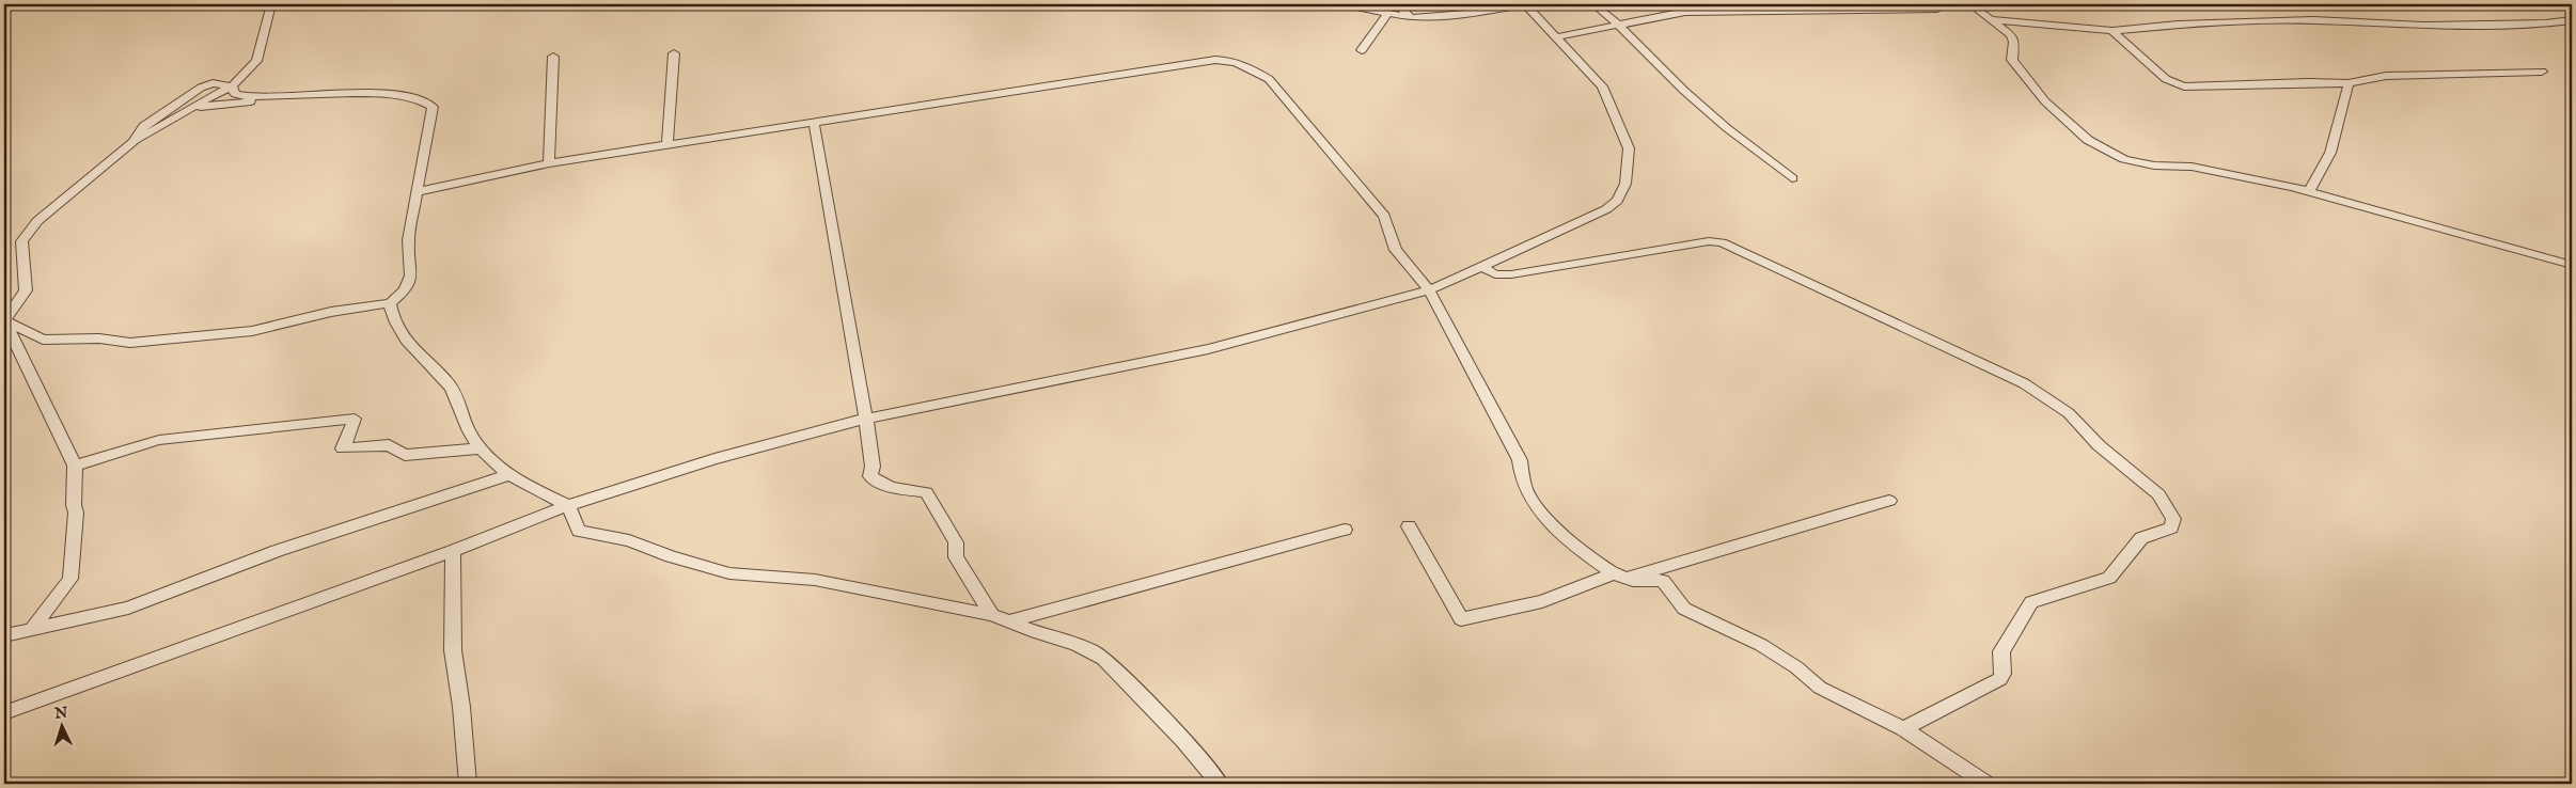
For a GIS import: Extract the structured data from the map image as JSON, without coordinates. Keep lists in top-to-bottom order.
{
  "north": "top"
}
